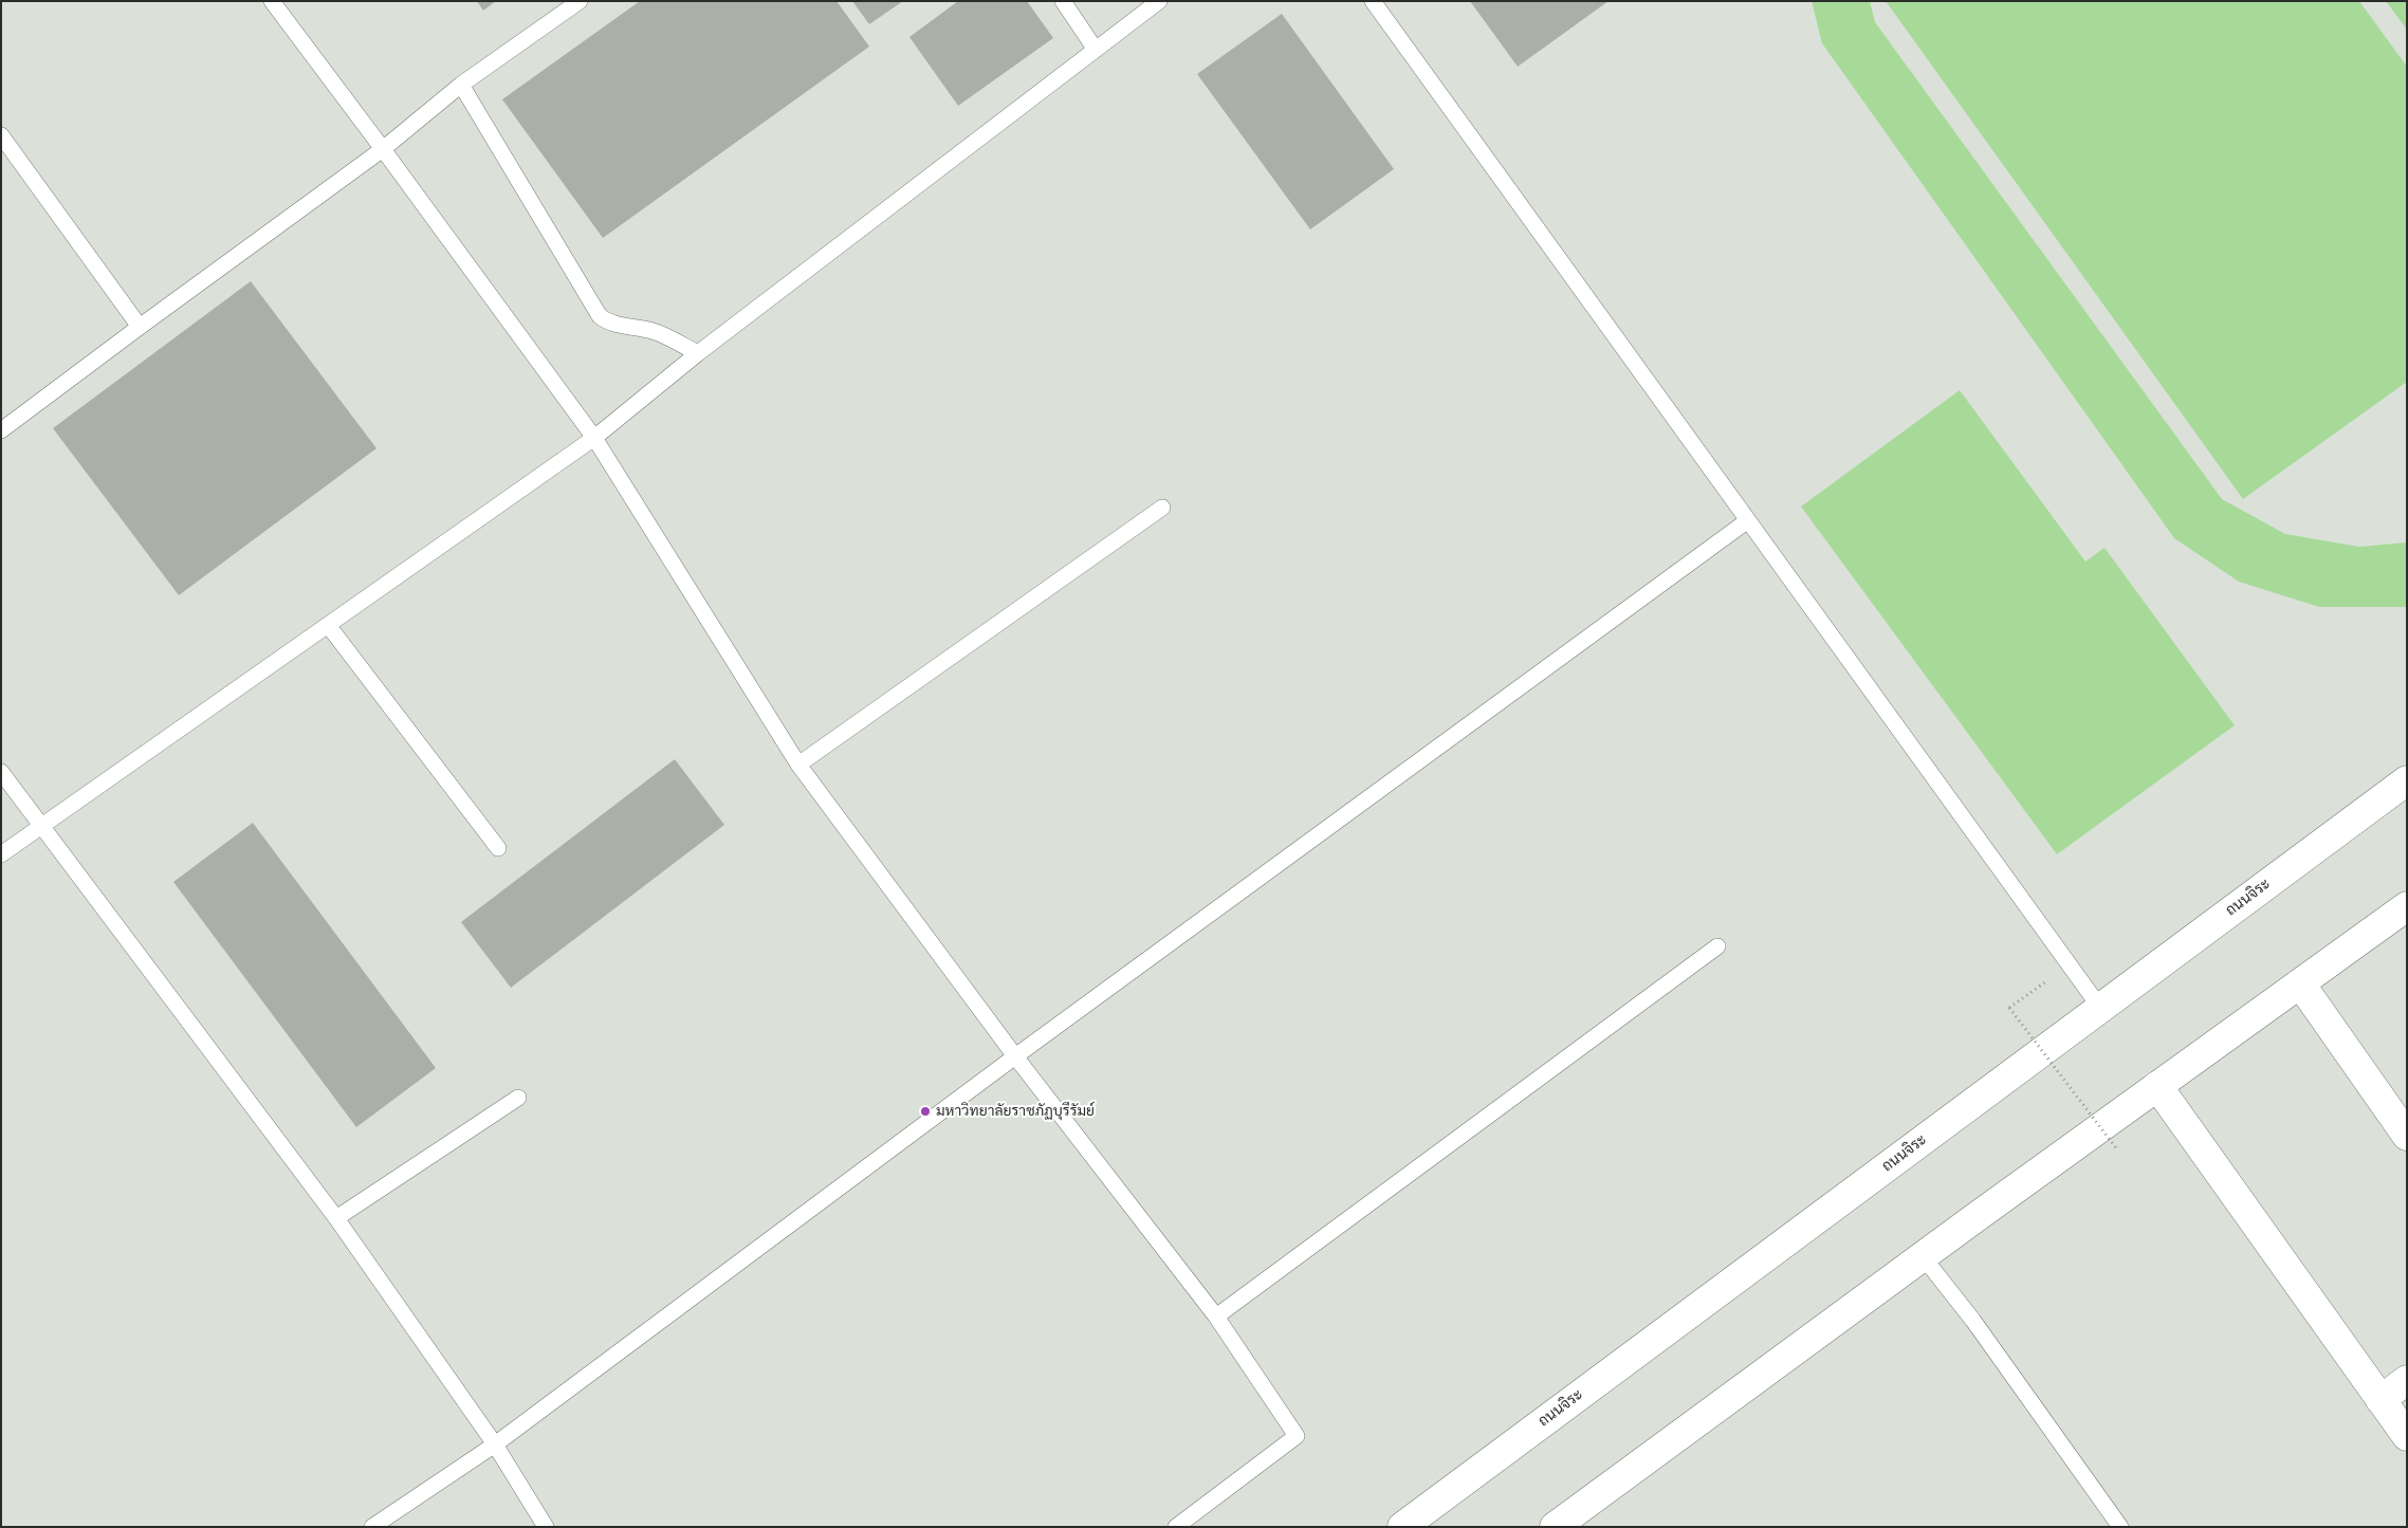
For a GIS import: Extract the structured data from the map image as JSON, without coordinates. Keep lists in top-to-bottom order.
{
  "streets": {
    "main road": ["ถนนจิระ"]
  },
  "places": ["มหาวิทยาลัยราชภัฏบุรีรัมย์"]
}
